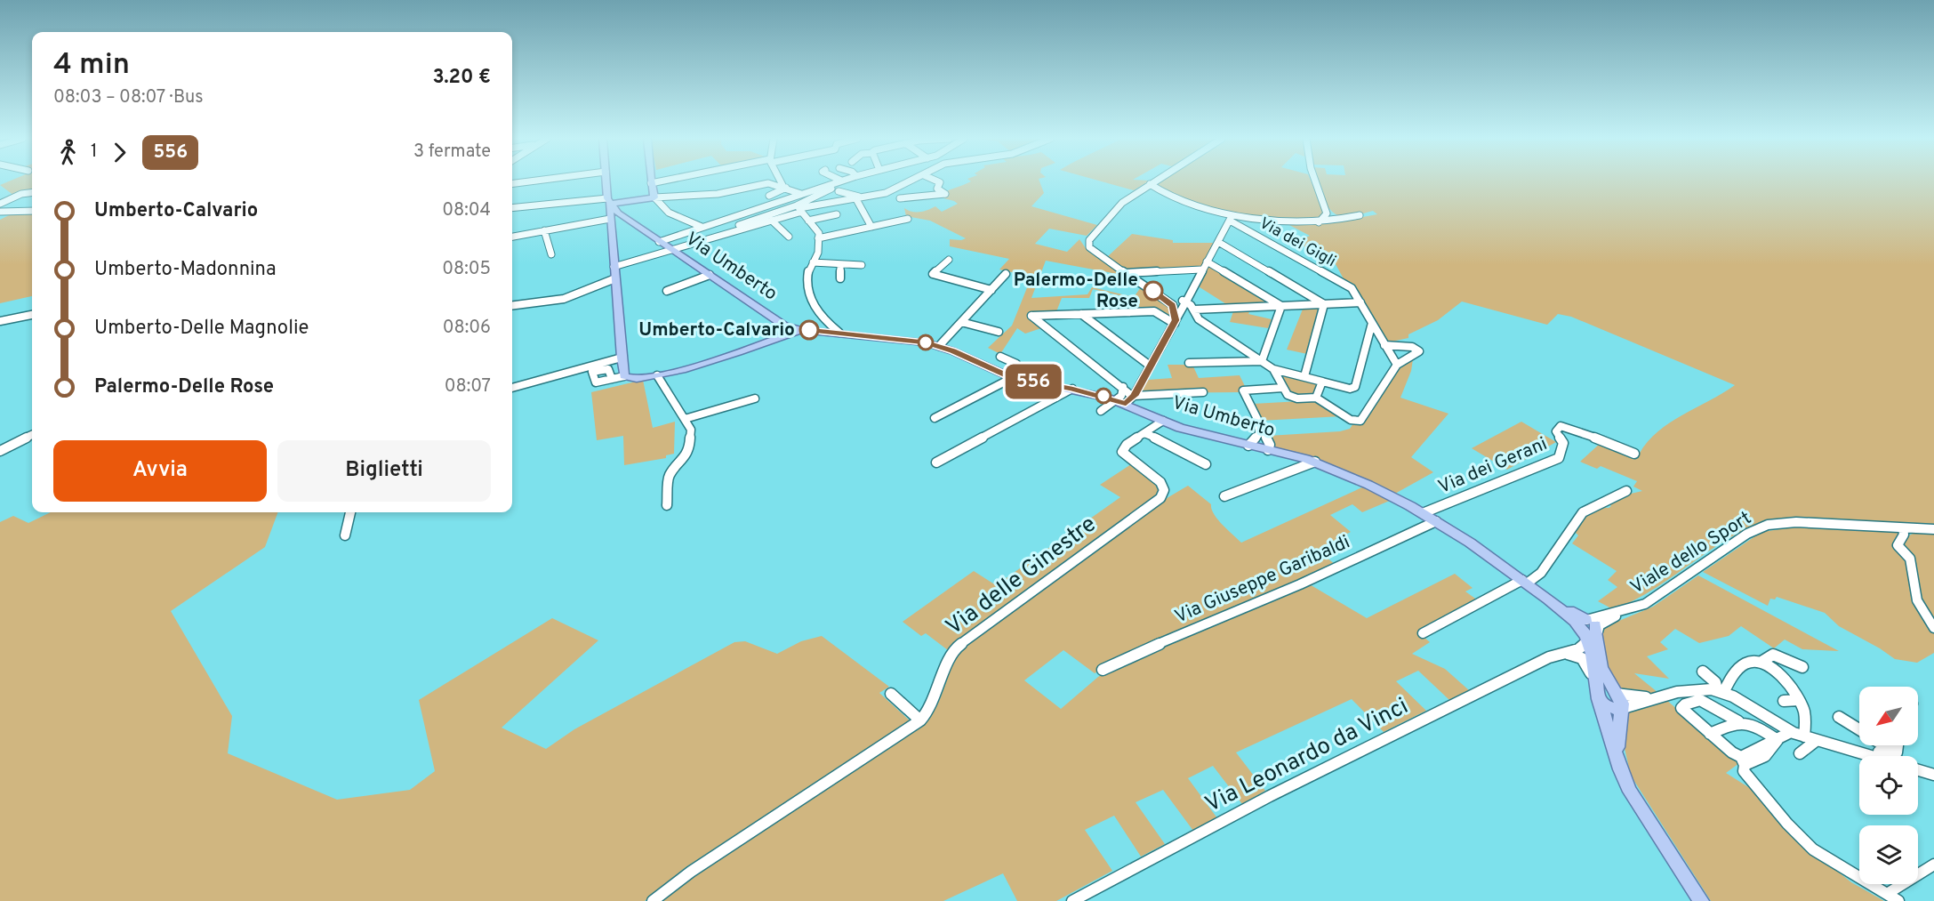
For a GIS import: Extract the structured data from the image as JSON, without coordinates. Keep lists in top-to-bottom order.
{
  "streets": {
    "main road": ["Via Umberto"],
    "street": [
      "Via dei Gigli",
      "Via dei Gerani",
      "Viale dello Sport",
      "Via delle Ginestre",
      "Via Giuseppe Garibaldi",
      "Via Leonardo da Vinci"
    ]
  },
  "crossings": [
    ["Via Umberto", "Via dei Gerani"],
    ["Via Umberto", "Via delle Ginestre"],
    ["Via Umberto", "Via Giuseppe Garibaldi"],
    ["Via Umberto", "Via Leonardo da Vinci"],
    ["Viale dello Sport", "Via Leonardo da Vinci"]
  ],
  "places": ["Palermo-Delle Rose", "Umberto-Calvario"],
  "lines": ["bus line 556"],
  "north": "bottom left",
  "page": {
    "on_map": "556",
    "heading": ["4 min", "08:03 – 08:07 · Bus", "3.20 €"],
    "legs": ["1", "556", "3 fermate"],
    "list": [
      {
        "name": "Umberto-Calvario",
        "value": "08:04"
      },
      {
        "name": "Umberto-Madonnina",
        "value": "08:05"
      },
      {
        "name": "Umberto-Delle Magnolie",
        "value": "08:06"
      },
      {
        "name": "Palermo-Delle Rose",
        "value": "08:07"
      }
    ],
    "buttons": ["Avvia", "Biglietti"]
  }
}
